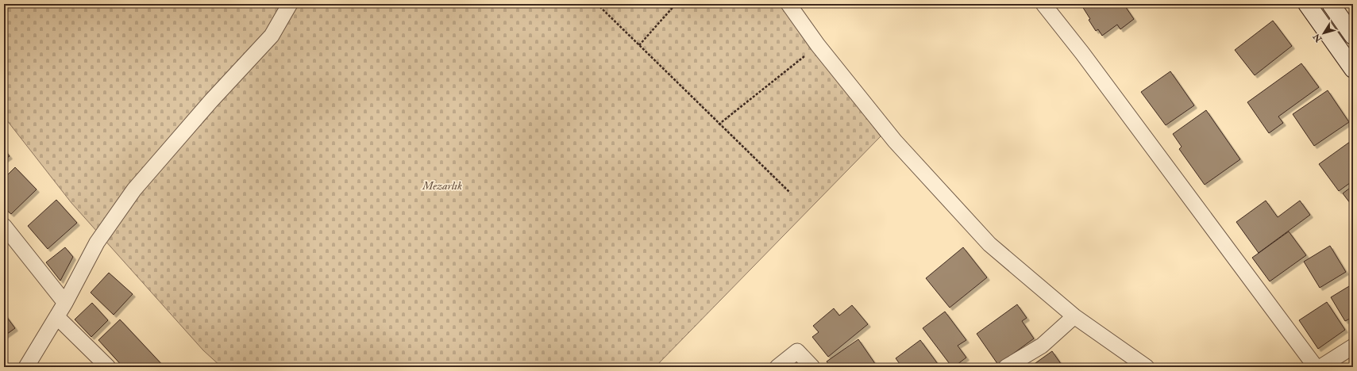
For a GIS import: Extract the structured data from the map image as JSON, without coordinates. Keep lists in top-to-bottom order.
{
  "parks": ["Mezarlık"],
  "north": "bottom left"
}
